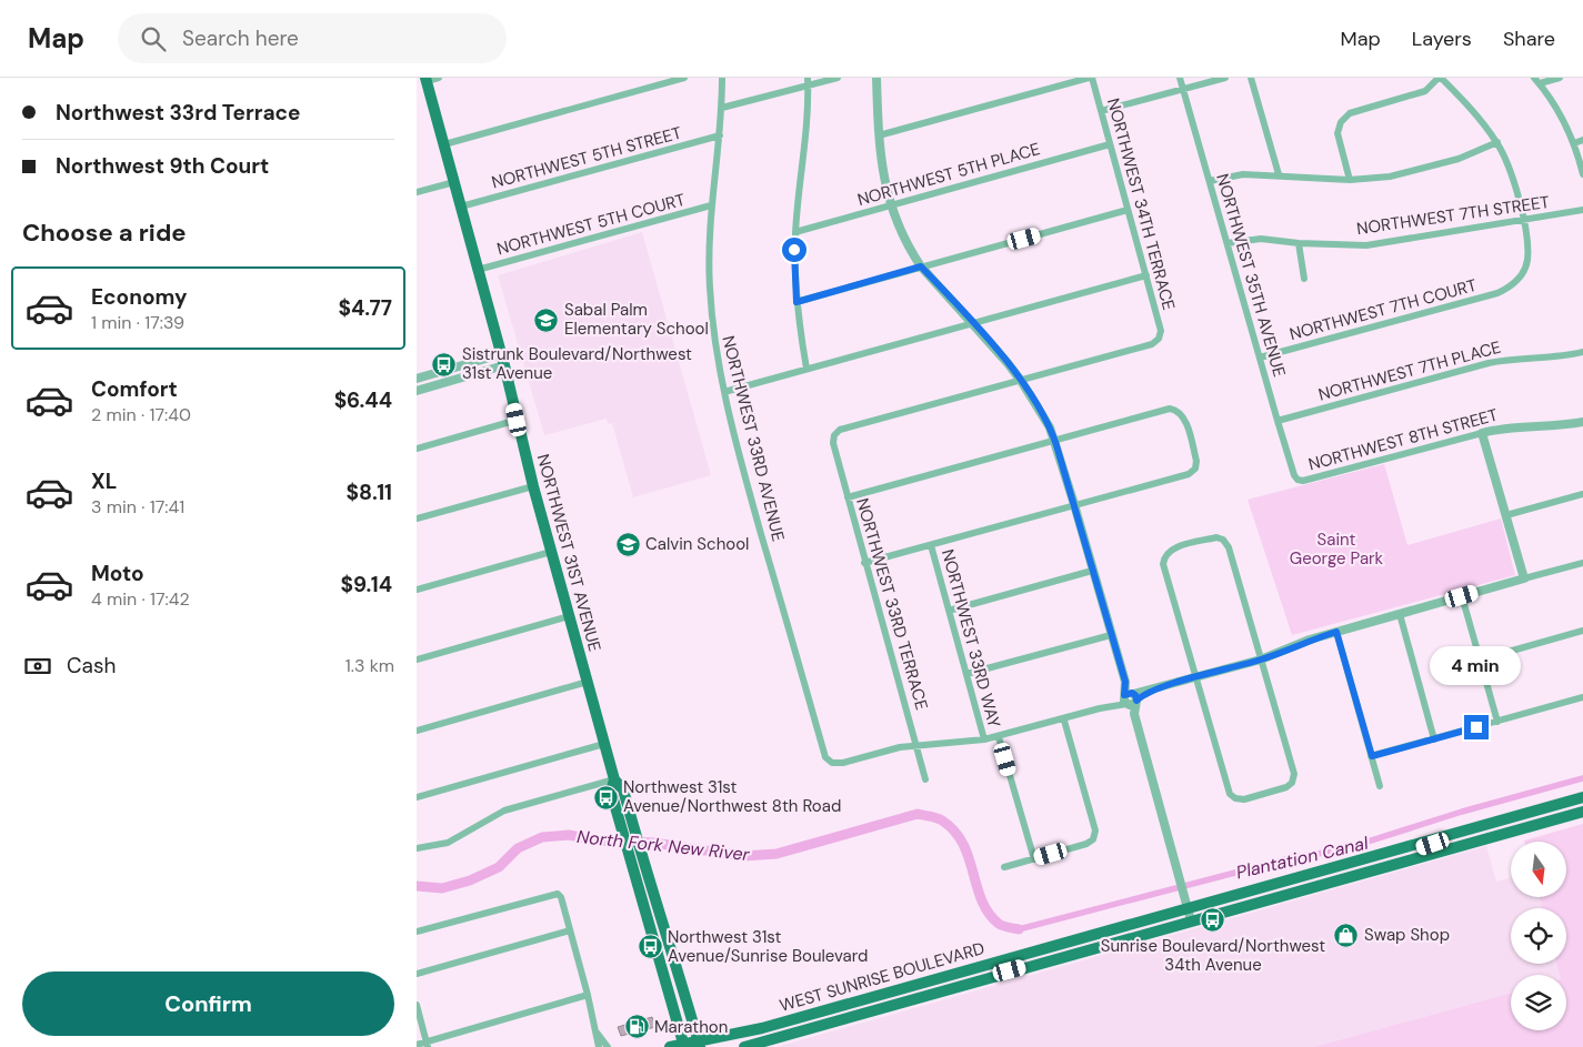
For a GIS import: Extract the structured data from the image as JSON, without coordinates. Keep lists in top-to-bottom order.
{
  "streets": {
    "main road": ["NORTHWEST 31ST AVENUE", "WEST SUNRISE BOULEVARD"],
    "street": [
      "NORTHWEST 5TH STREET",
      "NORTHWEST 5TH PLACE",
      "NORTHWEST 34TH TERRACE",
      "NORTHWEST 7TH STREET",
      "NORTHWEST 5TH COURT",
      "NORTHWEST 35TH AVENUE",
      "NORTHWEST 7TH COURT",
      "NORTHWEST 7TH PLACE",
      "NORTHWEST 33RD AVENUE",
      "NORTHWEST 8TH STREET",
      "NORTHWEST 33RD TERRACE",
      "NORTHWEST 33RD WAY"
    ]
  },
  "crossings": [
    ["NORTHWEST 5TH STREET", "NORTHWEST 33RD AVENUE"],
    ["NORTHWEST 5TH STREET", "NORTHWEST 31ST AVENUE"],
    ["NORTHWEST 5TH PLACE", "NORTHWEST 34TH TERRACE"],
    ["NORTHWEST 34TH TERRACE", "NORTHWEST 33RD TERRACE"],
    ["NORTHWEST 7TH STREET", "NORTHWEST 35TH AVENUE"],
    ["NORTHWEST 7TH STREET", "NORTHWEST 7TH COURT"],
    ["NORTHWEST 5TH COURT", "NORTHWEST 33RD AVENUE"],
    ["NORTHWEST 5TH COURT", "NORTHWEST 31ST AVENUE"],
    ["NORTHWEST 35TH AVENUE", "NORTHWEST 7TH COURT"],
    ["NORTHWEST 35TH AVENUE", "NORTHWEST 7TH PLACE"],
    ["NORTHWEST 35TH AVENUE", "NORTHWEST 8TH STREET"],
    ["NORTHWEST 33RD AVENUE", "NORTHWEST 33RD TERRACE"],
    ["NORTHWEST 31ST AVENUE", "WEST SUNRISE BOULEVARD"]
  ],
  "water": ["North Fork New River", "Plantation Canal"],
  "parks": ["Saint George Park"],
  "places": {
    "school or university": ["Sabal Palm Elementary School", "Calvin School"],
    "bus stop": [
      "Sistrunk Boulevard/Northwest 31st Avenue",
      "Northwest 31st Avenue/Northwest 8th Road",
      "Sunrise Boulevard/Northwest 34th Avenue",
      "Northwest 31st Avenue/Sunrise Boulevard"
    ],
    "shop": ["Swap Shop"],
    "fuel station": ["Marathon"]
  },
  "north": "bottom",
  "page": {
    "header": "Map",
    "search": "Search here",
    "nav": ["Map", "Layers", "Share"],
    "banner": ["Northwest 33rd Terrace", "Northwest 9th Court"],
    "heading": "Choose a ride",
    "list": [
      {
        "name": "Economy",
        "note": "1 min · 17:39",
        "value": "$4.77"
      },
      {
        "name": "Comfort",
        "note": "2 min · 17:40",
        "value": "$6.44"
      },
      {
        "name": "XL",
        "note": "3 min · 17:41",
        "value": "$8.11"
      },
      {
        "name": "Moto",
        "note": "4 min · 17:42",
        "value": "$9.14"
      }
    ],
    "pay": ["Cash", "1.3 km"],
    "bubble": "4 min",
    "buttons": "Confirm"
  }
}
